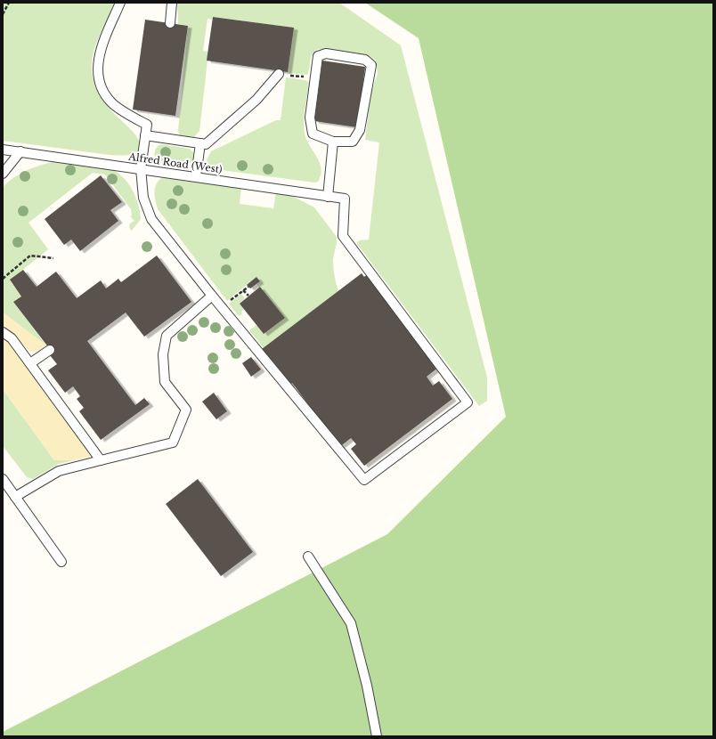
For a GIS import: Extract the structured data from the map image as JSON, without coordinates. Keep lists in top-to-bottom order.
{
  "streets": {
    "lane": ["Alfred Road (West)"]
  }
}
